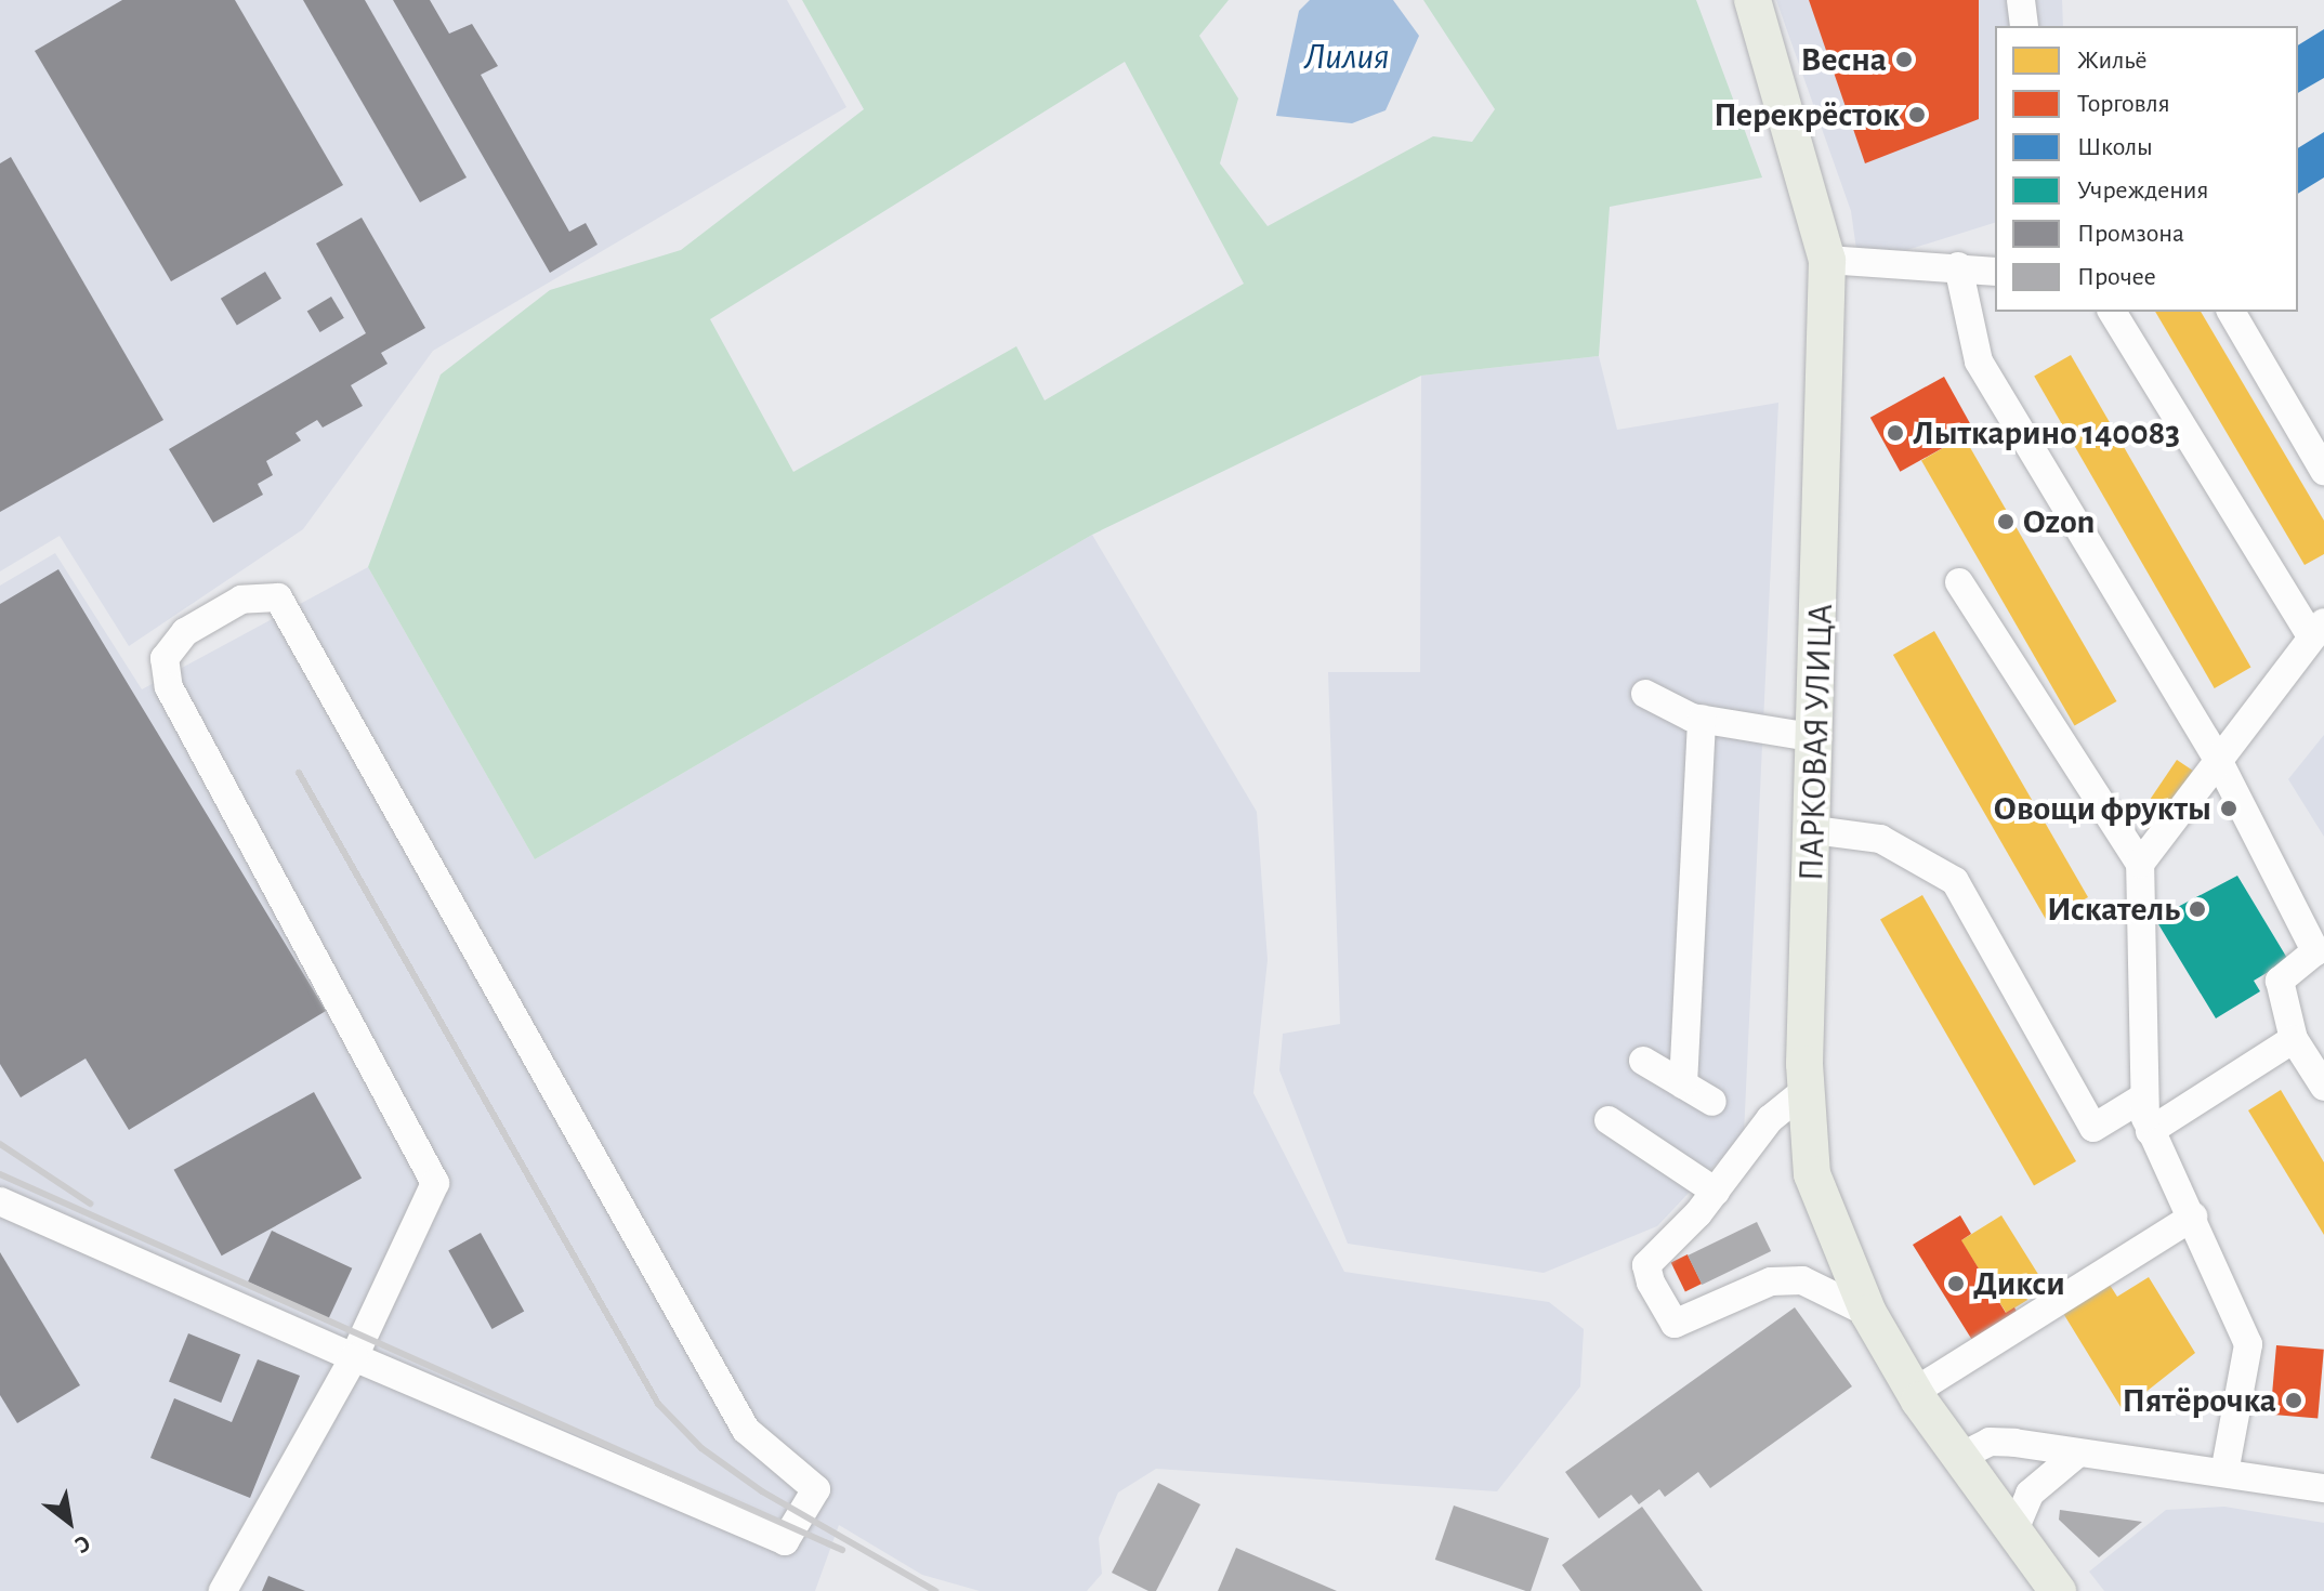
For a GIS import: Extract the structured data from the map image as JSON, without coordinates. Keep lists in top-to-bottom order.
{
  "streets": {
    "main road": ["ПАРКОВАЯ УЛИЦА"]
  },
  "water": ["Лилия"],
  "places": [
    "Весна",
    "Перекрёсток",
    "Лыткарино 140083",
    "Ozon",
    "Овощи фрукты",
    "Искатель",
    "Дикси",
    "Пятёрочка"
  ],
  "legend": [
    "Жильё",
    "Торговля",
    "Школы",
    "Учреждения",
    "Промзона",
    "Прочее"
  ],
  "north": "bottom right"
}
